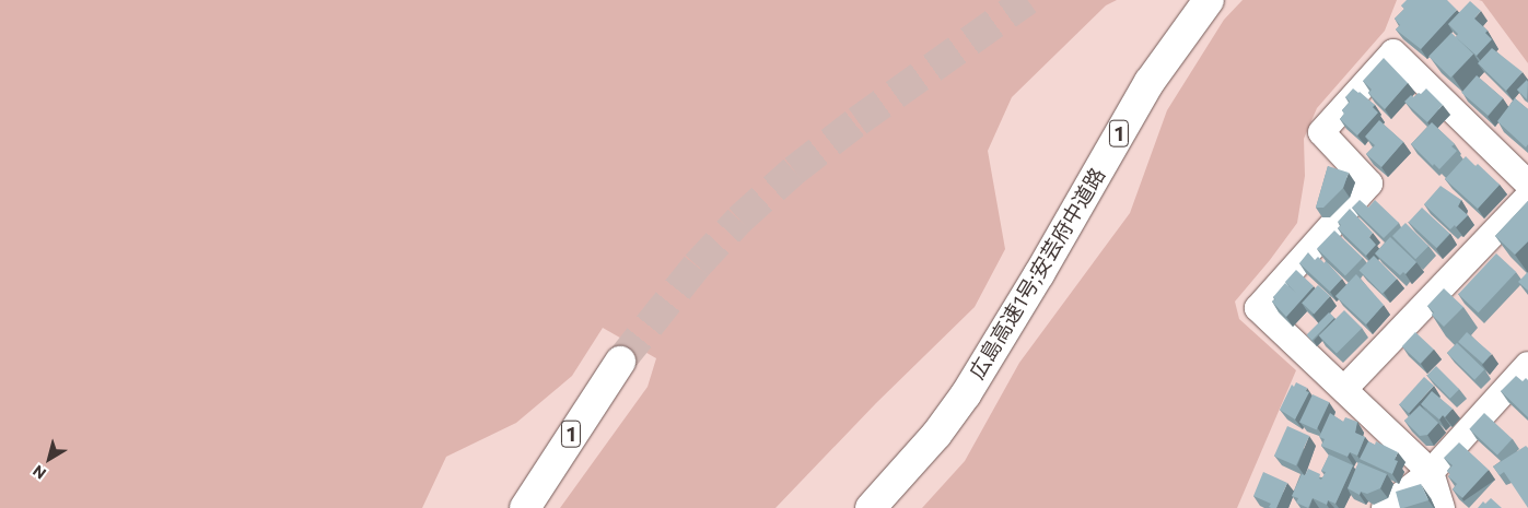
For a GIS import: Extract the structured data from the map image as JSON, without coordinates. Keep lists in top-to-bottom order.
{
  "streets": {
    "highway": ["1", "広島高速1号;安芸府中道路"]
  },
  "north": "bottom left"
}
